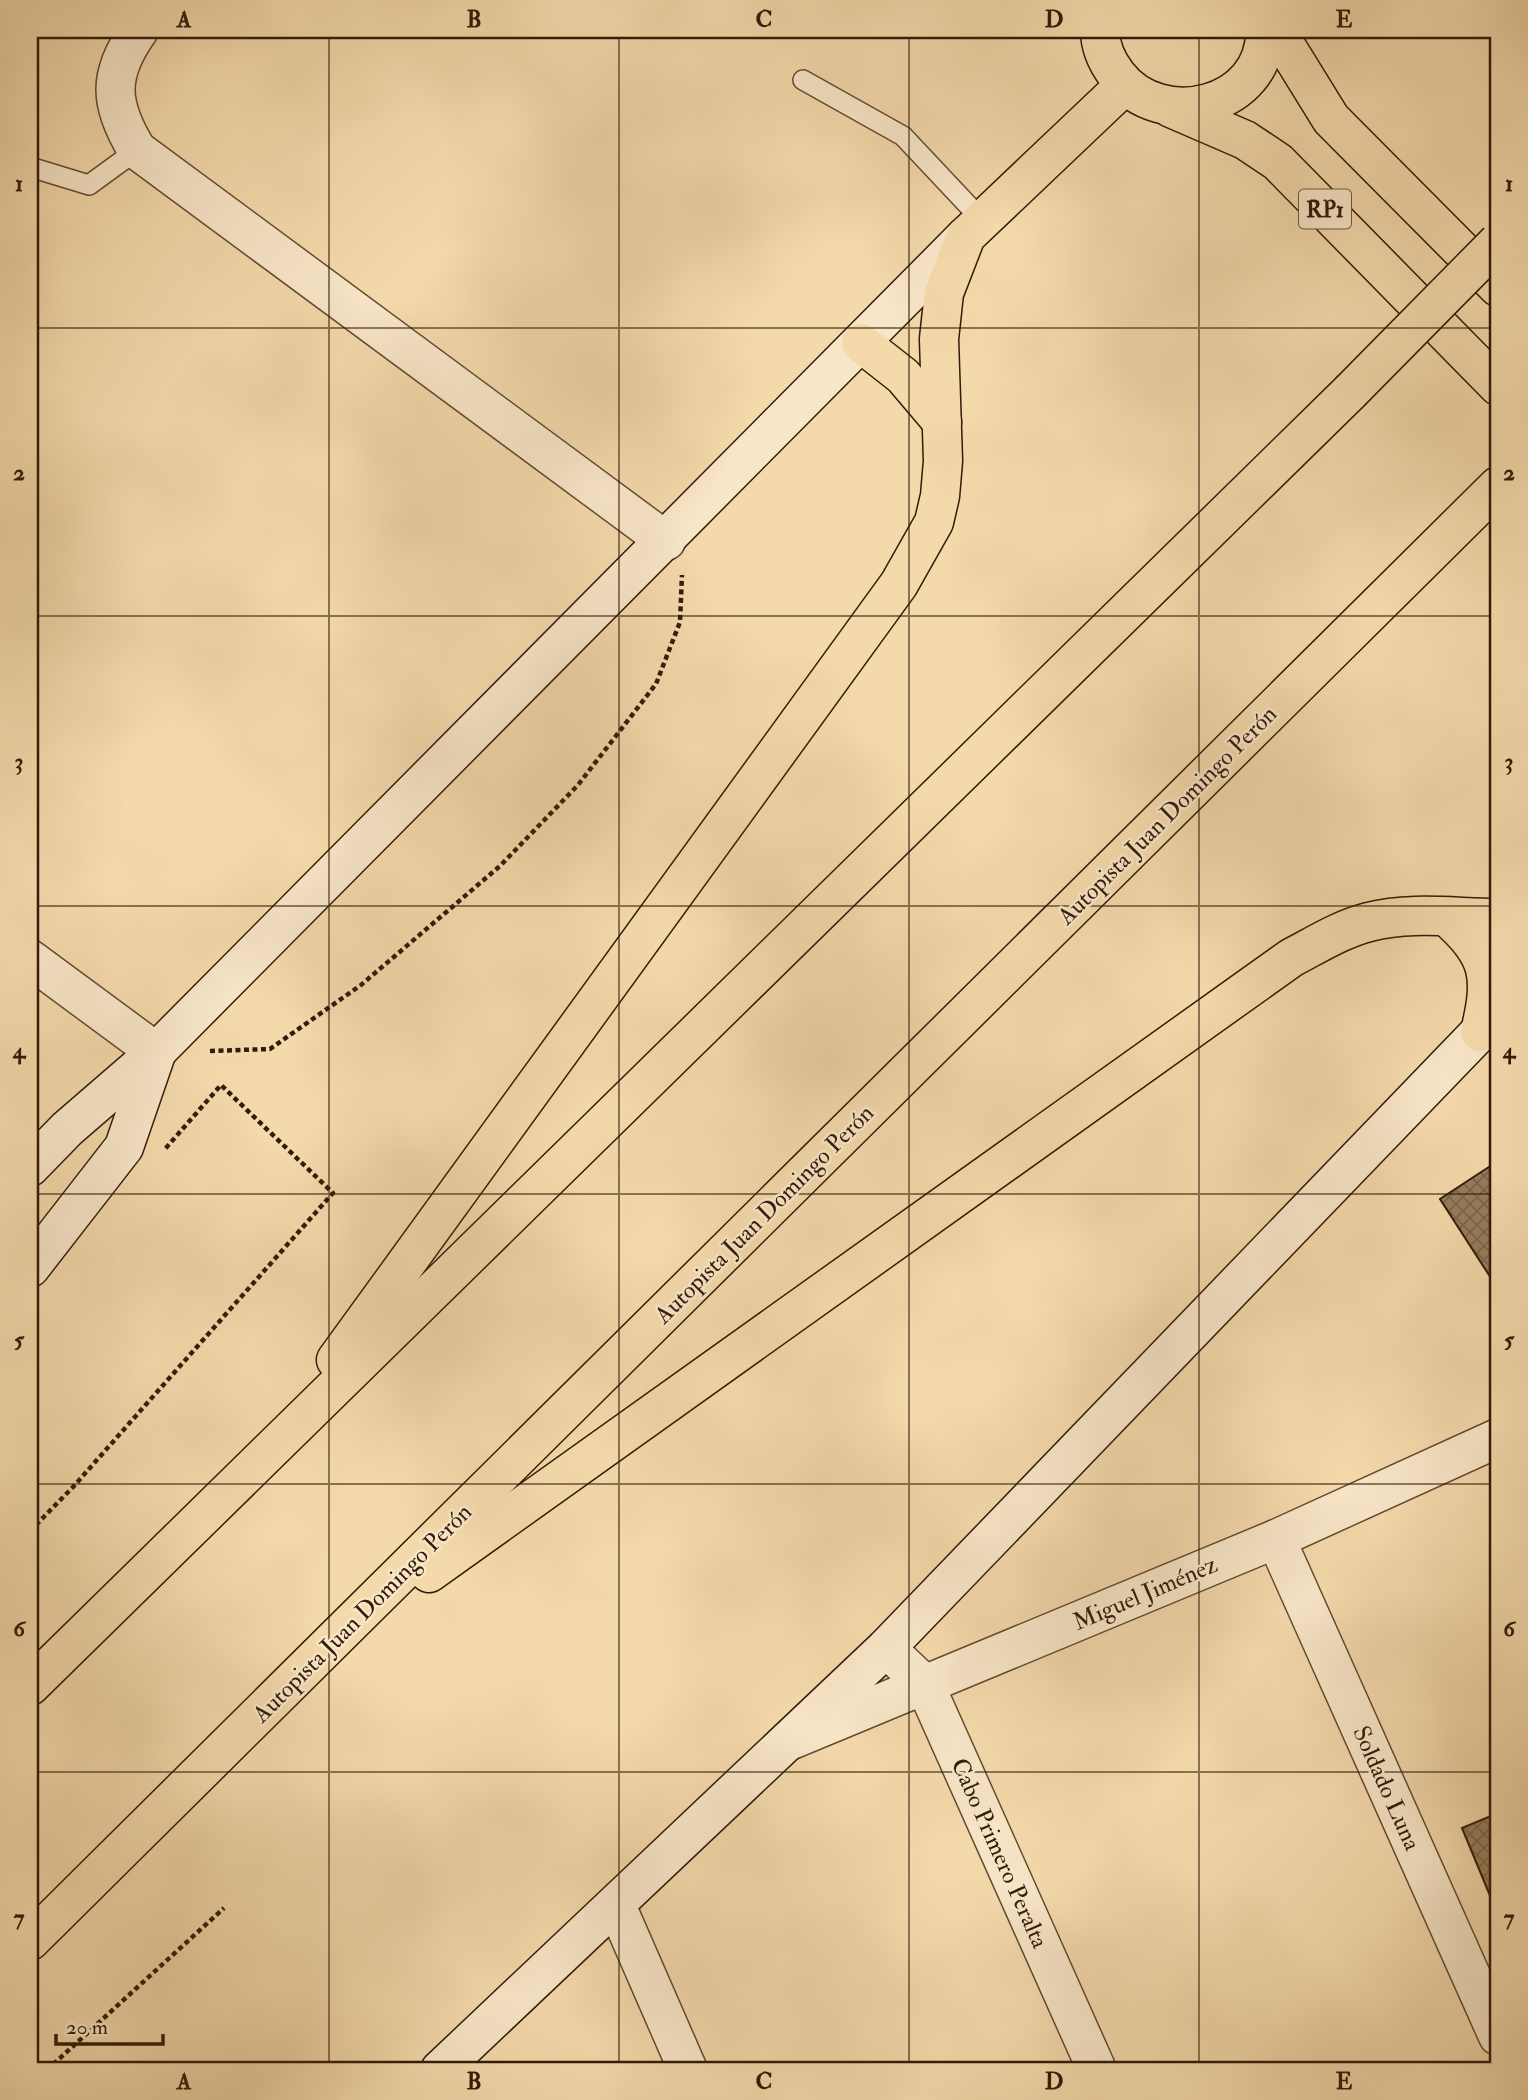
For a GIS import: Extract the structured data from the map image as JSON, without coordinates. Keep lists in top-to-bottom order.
{
  "streets": {
    "main road": [
      "RP1",
      "Autopista Juan Domingo Perón",
      "Miguel Jiménez",
      "Soldado Luna",
      "Cabo Primero Peralta"
    ]
  },
  "crossings": [
    ["Miguel Jiménez", "Soldado Luna"],
    ["Miguel Jiménez", "Cabo Primero Peralta"]
  ],
  "scale_bar": "20 m",
  "grid": {
    "columns": [
      "A",
      "B",
      "C",
      "D",
      "E"
    ],
    "rows": [
      "1",
      "2",
      "3",
      "4",
      "5",
      "6",
      "7"
    ]
  }
}
